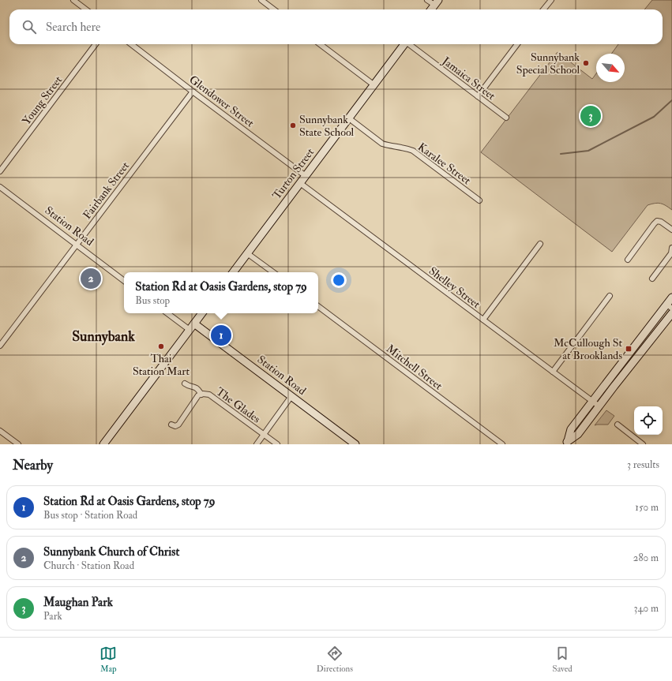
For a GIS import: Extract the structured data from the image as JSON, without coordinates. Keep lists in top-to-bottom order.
{
  "streets": {
    "street": [
      "Jamaica Street",
      "Young Street",
      "Glendower Street",
      "Karalee Street",
      "Turton Street",
      "Fairbank Street",
      "Station Road",
      "Shelley Street",
      "Mitchell Street",
      "The Glades"
    ]
  },
  "crossings": [
    ["Glendower Street", "Turton Street"],
    ["Glendower Street", "Fairbank Street"],
    ["Karalee Street", "Turton Street"],
    ["Turton Street", "Shelley Street"],
    ["Fairbank Street", "Station Road"]
  ],
  "districts": ["Sunnybank"],
  "places": {
    "other": ["Sunnybank Special School", "Sunnybank State School", "Thai Station Mart"],
    "transit": ["McCullough St at Brooklands"]
  },
  "north": "bottom right",
  "page": {
    "search": "Search here",
    "pins": ["3", "2", "1"],
    "popup": ["Station Rd at Oasis Gardens, stop 79", "Bus stop"],
    "heading": ["Nearby", "3 results"],
    "list": [
      {
        "mark": "1",
        "name": "Station Rd at Oasis Gardens, stop 79",
        "note": "Bus stop · Station Road",
        "value": "150 m"
      },
      {
        "mark": "2",
        "name": "Sunnybank Church of Christ",
        "note": "Church · Station Road",
        "value": "280 m"
      },
      {
        "mark": "3",
        "name": "Maughan Park",
        "note": "Park",
        "value": "340 m"
      }
    ],
    "nav": ["Map", "Directions", "Saved"]
  }
}
